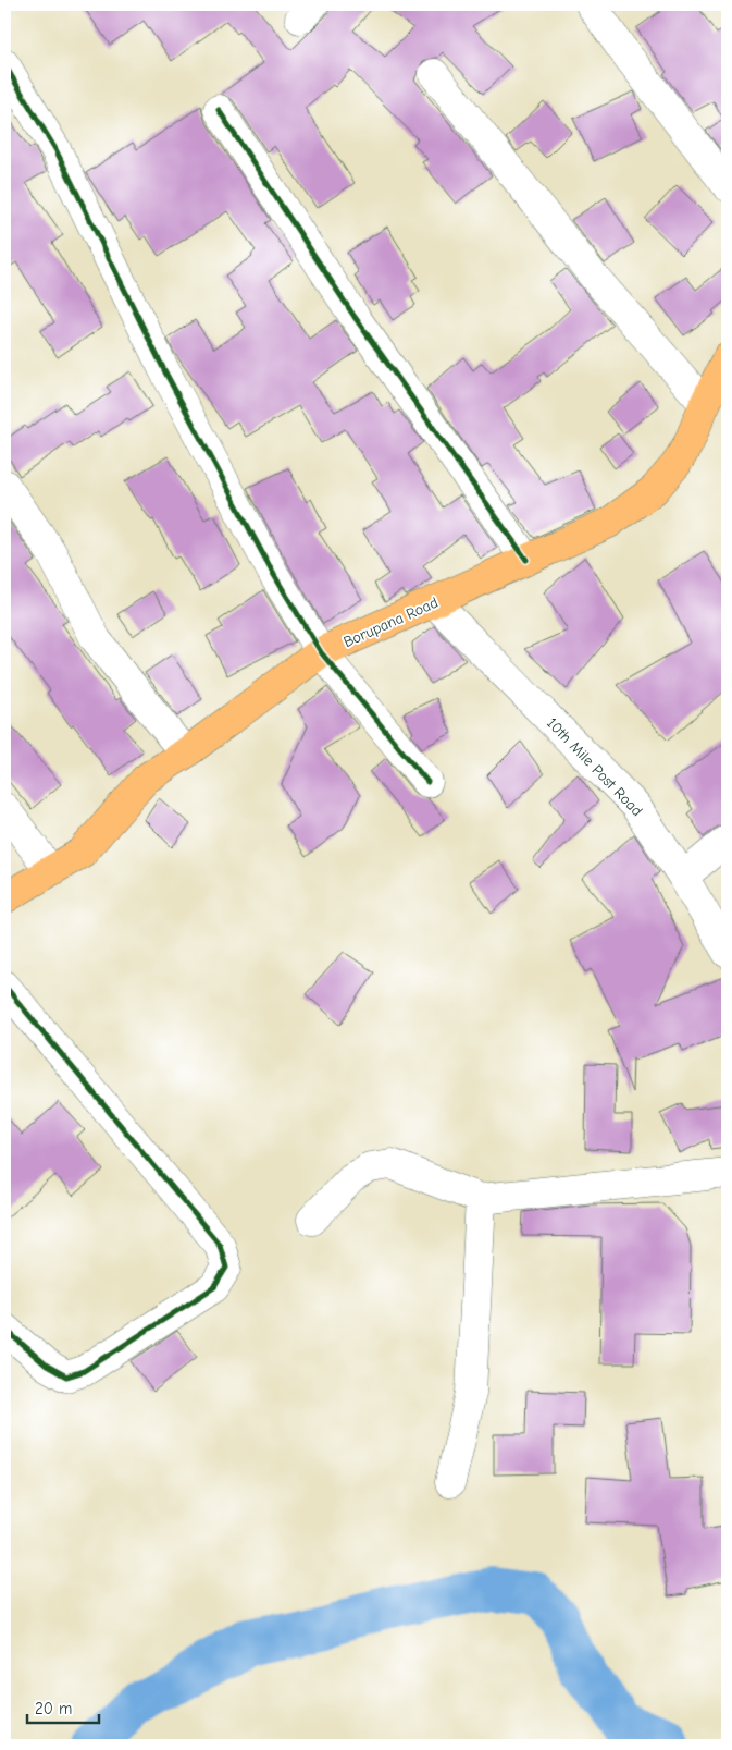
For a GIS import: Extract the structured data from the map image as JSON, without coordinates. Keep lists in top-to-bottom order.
{
  "streets": {
    "main road": ["Borupana Road"],
    "street": ["10th Mile Post Road"]
  },
  "crossings": [
    ["Borupana Road", "10th Mile Post Road"]
  ],
  "scale_bar": "20 m"
}
